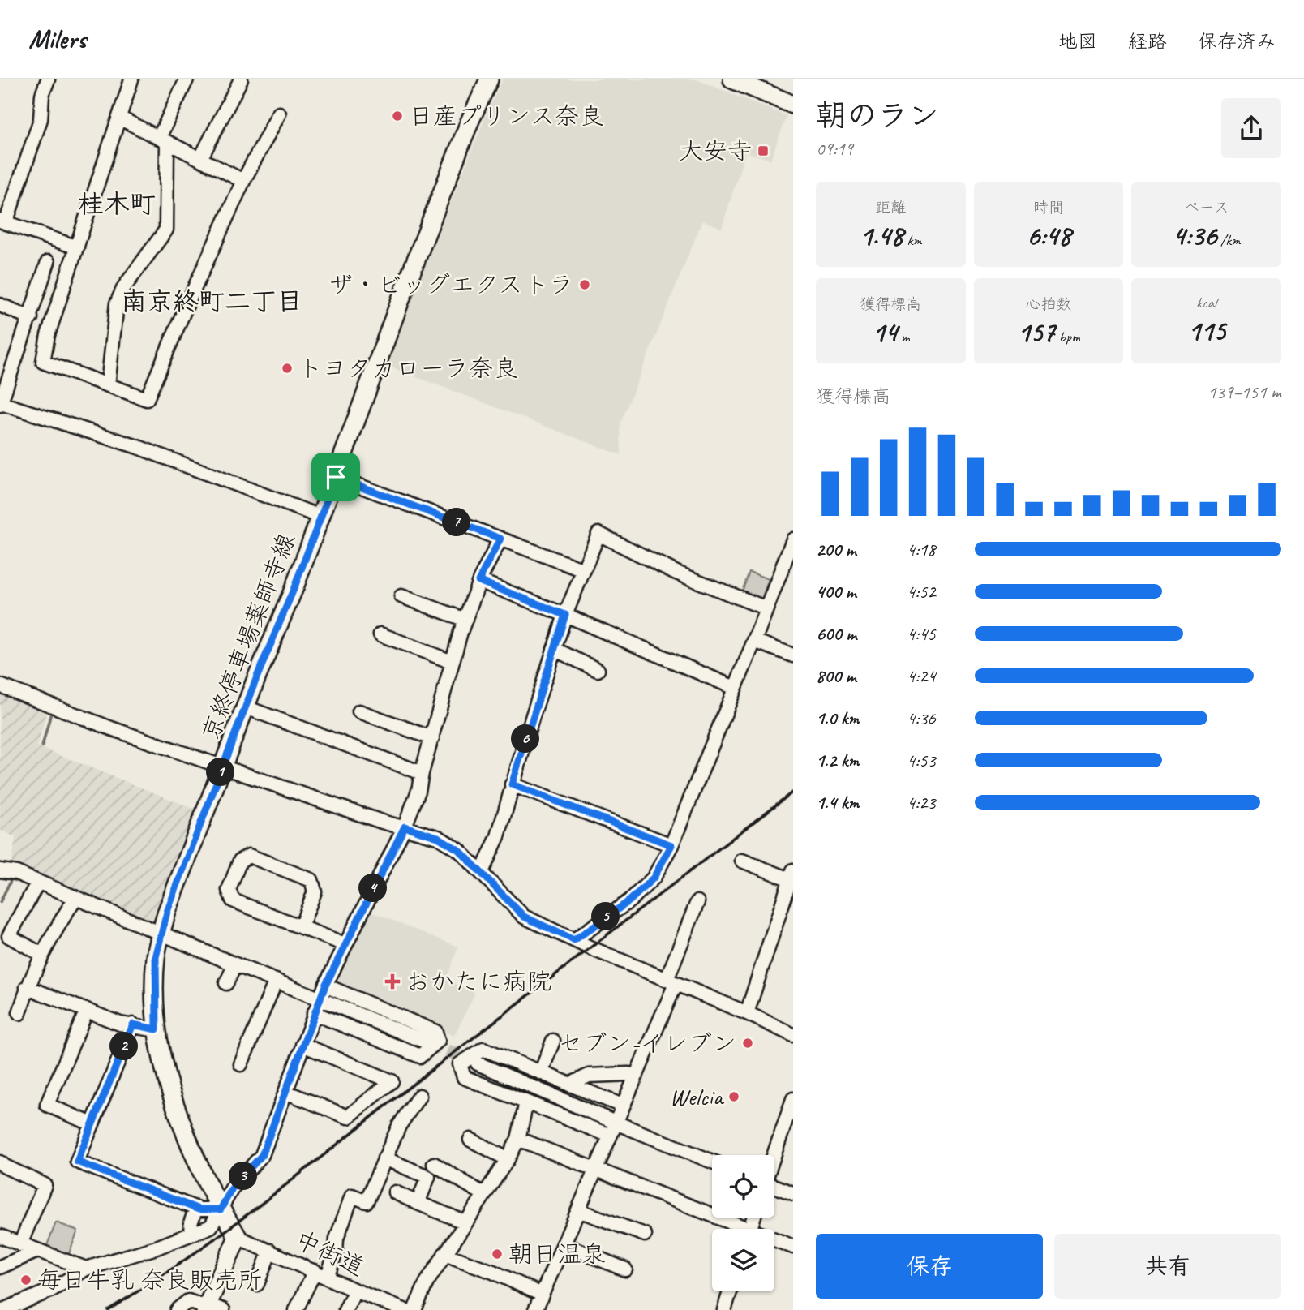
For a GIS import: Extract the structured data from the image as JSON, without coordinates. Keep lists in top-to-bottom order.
{
  "streets": {
    "main road": ["京終停車場薬師寺線"],
    "street": ["中街道"]
  },
  "crossings": [
    ["京終停車場薬師寺線", "中街道"]
  ],
  "districts": ["桂木町", "南京終町二丁目"],
  "places": {
    "other": [
      "日産プリンス奈良",
      "ザ・ビッグエクストラ",
      "トヨタカローラ奈良",
      "セブン-イレブン",
      "Welcia",
      "朝日温泉",
      "毎日牛乳 奈良販売所"
    ],
    "transit": ["大安寺"],
    "health": ["おかたに病院"]
  },
  "page": {
    "header": "Milers",
    "nav": ["地図", "経路", "保存済み"],
    "heading": ["朝のラン", "09:19"],
    "stats": [
      ["距離", "1.48 km"],
      ["時間", "6:48"],
      ["ペース", "4:36 /km"],
      ["獲得標高", "14 m"],
      ["心拍数", "157 bpm"],
      ["kcal", "115"]
    ],
    "chart": ["獲得標高", "139–151 m"],
    "pins": [
      "7",
      "6",
      "1",
      "4",
      "5",
      "2",
      "3"
    ],
    "list": [
      {
        "name": "200 m",
        "note": "4:18"
      },
      {
        "name": "400 m",
        "note": "4:52"
      },
      {
        "name": "600 m",
        "note": "4:45"
      },
      {
        "name": "800 m",
        "note": "4:24"
      },
      {
        "name": "1.0 km",
        "note": "4:36"
      },
      {
        "name": "1.2 km",
        "note": "4:53"
      },
      {
        "name": "1.4 km",
        "note": "4:23"
      }
    ],
    "buttons": ["保存", "共有"]
  }
}
